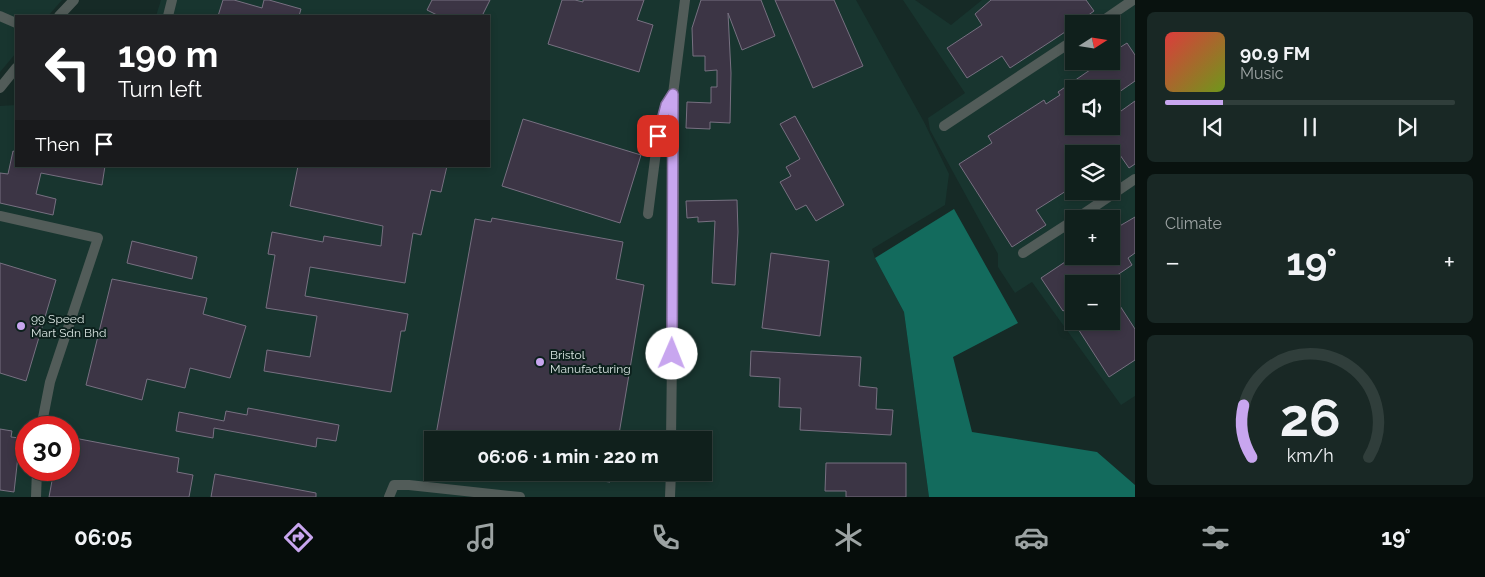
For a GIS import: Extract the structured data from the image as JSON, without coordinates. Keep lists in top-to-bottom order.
{
  "places": ["99 Speed Mart Sdn Bhd", "Bristol Manufacturing"],
  "north": "right",
  "page": {
    "map_buttons": ["+", "−"],
    "turn": ["190 m", "Turn left"],
    "song": ["90.9 FM", "Music"],
    "then": "Then",
    "tile": "Climate",
    "heat": ["−", "19°", "+"],
    "limit": "30",
    "trip": "06:06 · 1 min · 220 m",
    "tabs": ["06:05", "19°"],
    "gauge": ["26", "km/h"]
  }
}
